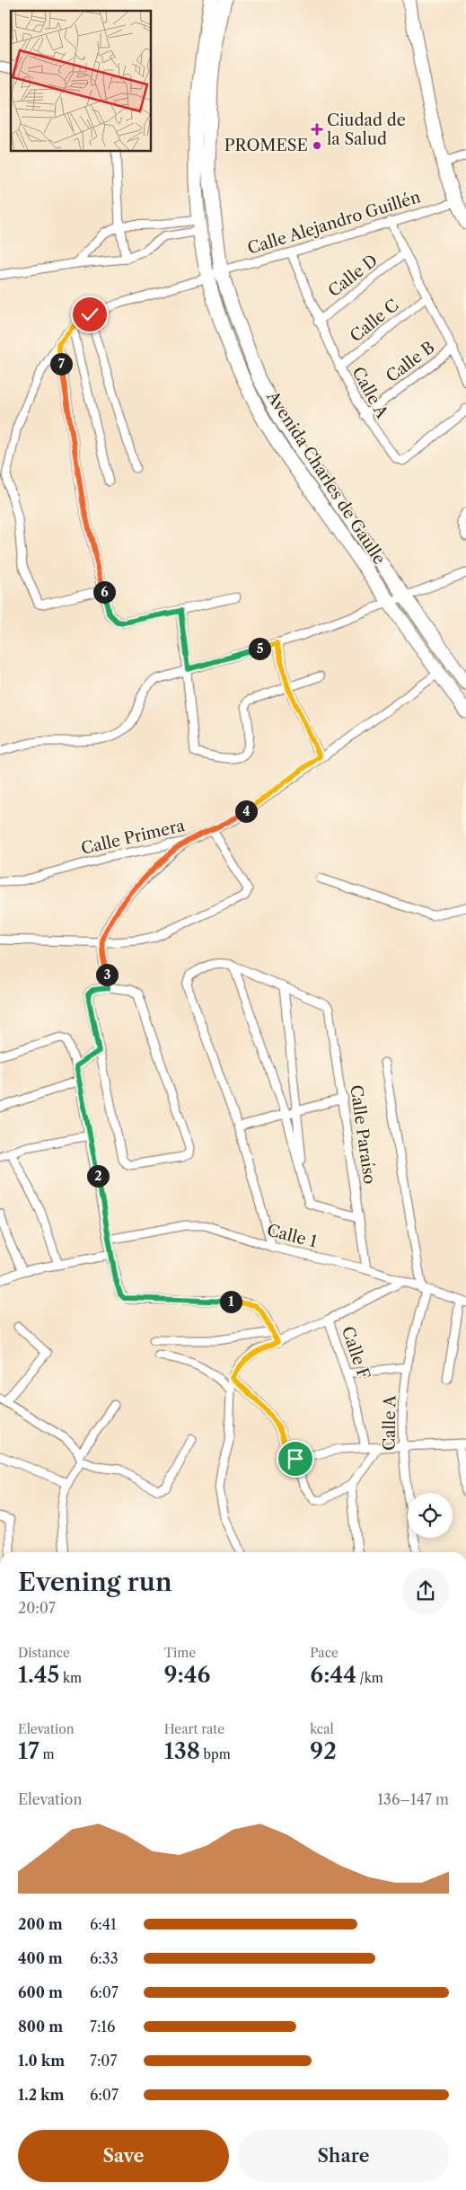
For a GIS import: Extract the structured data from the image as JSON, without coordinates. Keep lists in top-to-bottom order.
{
  "streets": {
    "main road": ["Avenida Charles de Gaulle"],
    "street": [
      "Calle Alejandro Guillén",
      "Calle D",
      "Calle C",
      "Calle B",
      "Calle A",
      "Calle Primera",
      "Calle Paraíso",
      "Calle 1",
      "Calle F"
    ]
  },
  "crossings": [
    ["Calle Alejandro Guillén", "Calle A"],
    ["Calle Alejandro Guillén", "Avenida Charles de Gaulle"],
    ["Calle D", "Calle A"],
    ["Calle C", "Calle A"],
    ["Calle B", "Calle A"],
    ["Calle A", "Calle 1"],
    ["Avenida Charles de Gaulle", "Calle Primera"],
    ["Calle Paraíso", "Calle 1"]
  ],
  "places": {
    "health": ["Ciudad de la Salud"],
    "other": ["PROMESE"]
  },
  "page": {
    "pins": [
      "7",
      "6",
      "5",
      "4",
      "3",
      "2",
      "1"
    ],
    "heading": ["Evening run", "20:07"],
    "stats": [
      ["Distance", "1.45 km"],
      ["Time", "9:46"],
      ["Pace", "6:44 /km"],
      ["Elevation", "17 m"],
      ["Heart rate", "138 bpm"],
      ["kcal", "92"]
    ],
    "chart": ["Elevation", "136–147 m"],
    "list": [
      {
        "name": "200 m",
        "note": "6:41"
      },
      {
        "name": "400 m",
        "note": "6:33"
      },
      {
        "name": "600 m",
        "note": "6:07"
      },
      {
        "name": "800 m",
        "note": "7:16"
      },
      {
        "name": "1.0 km",
        "note": "7:07"
      },
      {
        "name": "1.2 km",
        "note": "6:07"
      }
    ],
    "buttons": ["Save", "Share"]
  }
}
